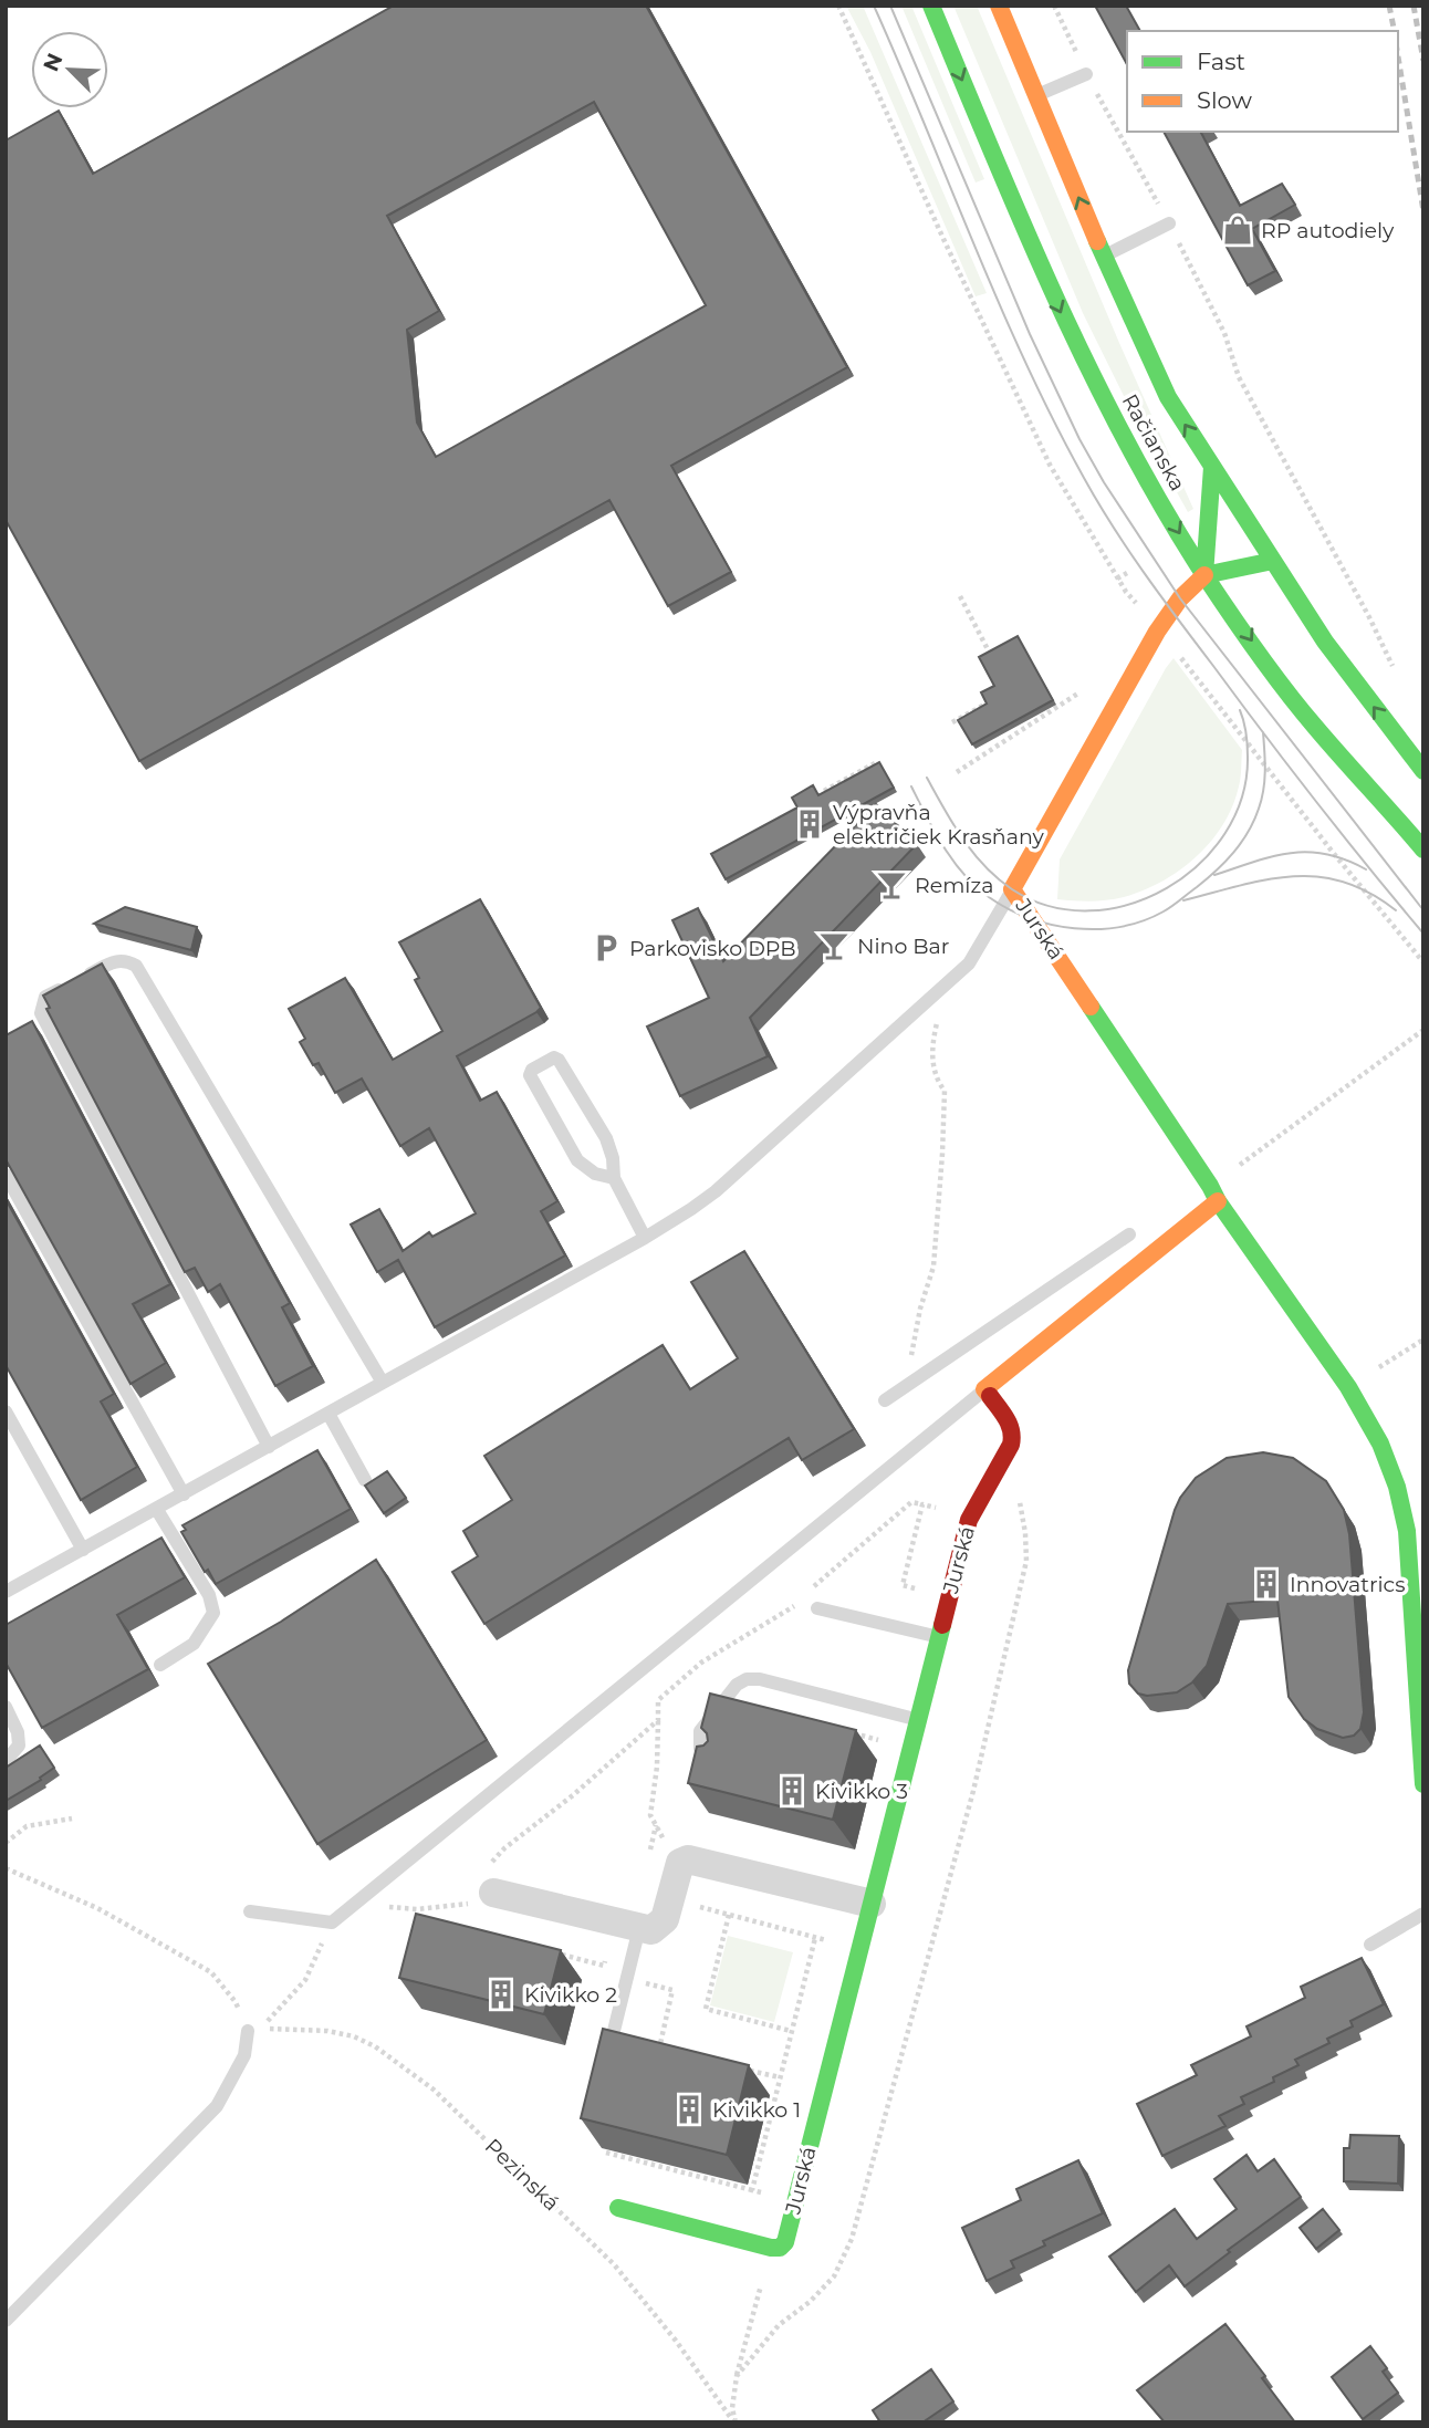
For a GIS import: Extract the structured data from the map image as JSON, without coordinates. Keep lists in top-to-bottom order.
{
  "streets": {
    "street": ["Račianska", "Jurská"],
    "path": ["Pezinská"]
  },
  "crossings": [
    ["Račianska", "Jurská"]
  ],
  "places": {
    "shop": ["RP autodiely"],
    "building": [
      "Výpravňa električiek Krasňany",
      "Innovatrics",
      "Kivikko 3",
      "Kivikko 2",
      "Kivikko 1"
    ],
    "bar": ["Remíza", "Nino Bar"],
    "parking": ["Parkovisko DPB"]
  },
  "legend": ["Fast", "Slow"],
  "north": "top left"
}
